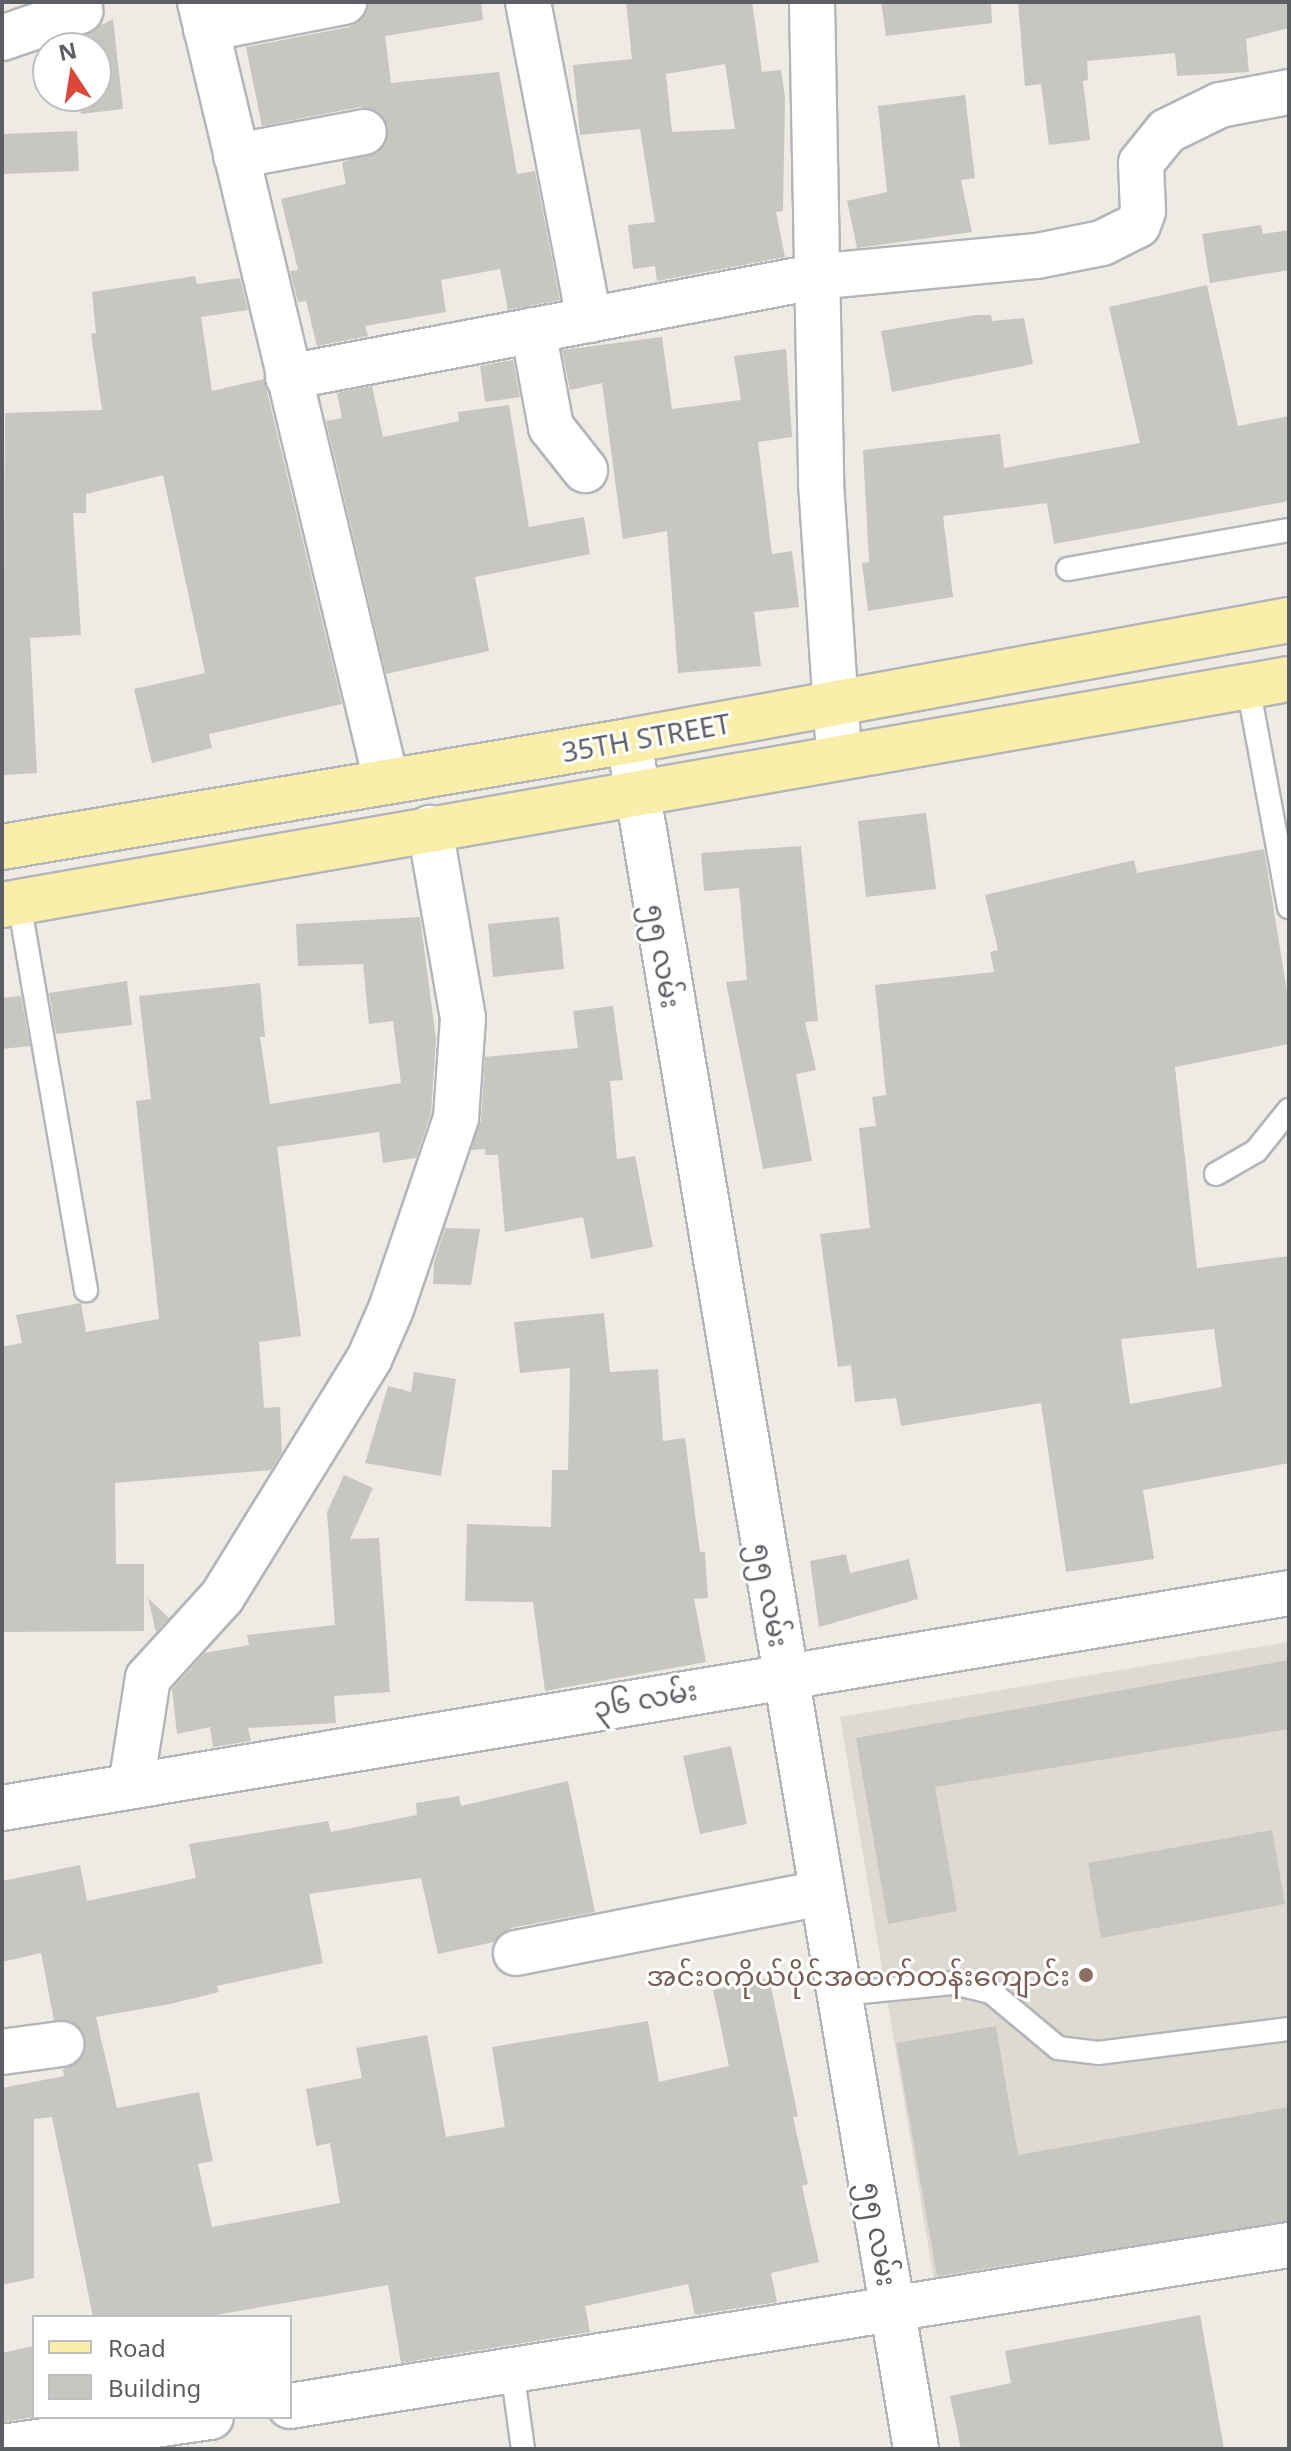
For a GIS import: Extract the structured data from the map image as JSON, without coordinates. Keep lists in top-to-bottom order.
{
  "streets": {
    "main road": ["35TH STREET"],
    "street": ["၅၅ လမ်း", "၃၆ လမ်း"]
  },
  "crossings": [
    ["35TH STREET", "၅၅ လမ်း"],
    ["၅၅ လမ်း", "၃၆ လမ်း"]
  ],
  "places": ["အင်းဝကိုယ်ပိုင်အထက်တန်းကျောင်း"],
  "legend": ["Road", "Building"],
  "north": "top"
}
